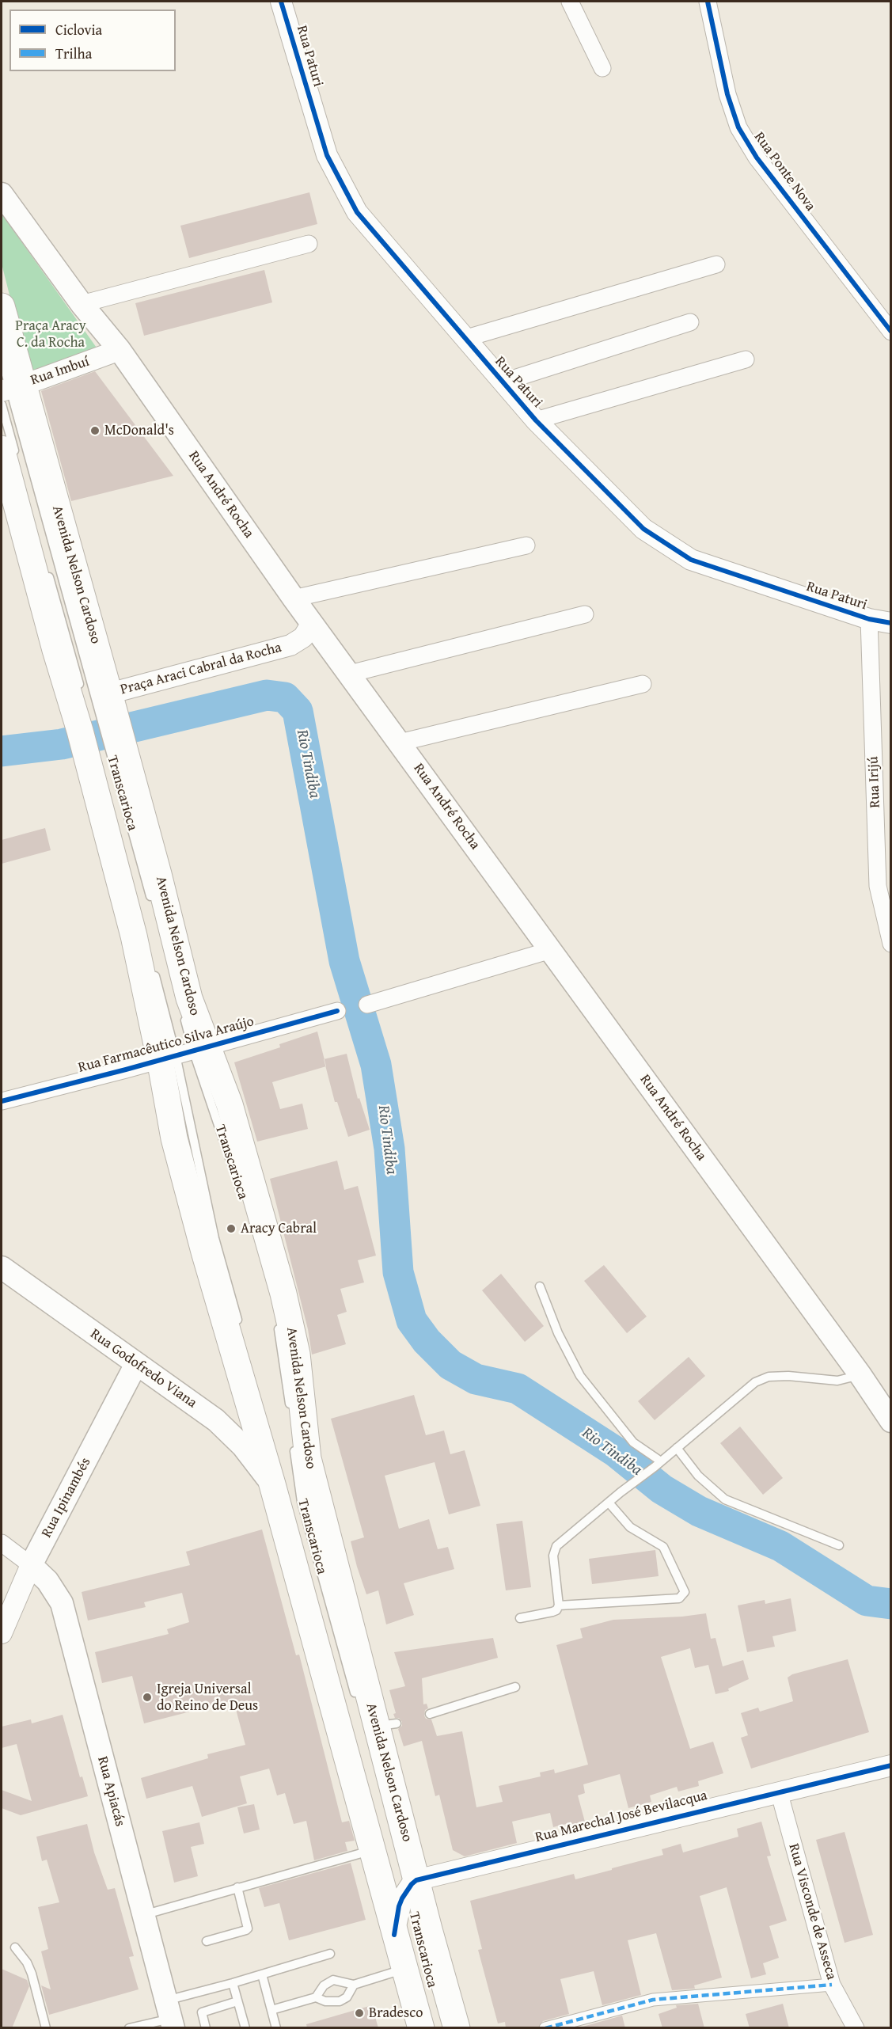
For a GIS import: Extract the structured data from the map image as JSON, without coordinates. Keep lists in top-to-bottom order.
{
  "streets": {
    "main road": [
      "Rua André Rocha",
      "Avenida Nelson Cardoso",
      "Rua Godofredo Viana",
      "Rua Ipinambés",
      "Rua Apiacás"
    ],
    "street": [
      "Rua Paturi",
      "Rua Ponte Nova",
      "Rua Imbuí",
      "Praça Araci Cabral da Rocha",
      "Rua Irijú",
      "Rua Farmacêutico Silva Araújo",
      "Rua Marechal José Bevilacqua",
      "Rua Visconde de Asseca"
    ],
    "lane": ["Transcarioca"]
  },
  "crossings": [
    ["Rua Paturi", "Rua Irijú"],
    ["Rua Imbuí", "Rua André Rocha"],
    ["Rua Imbuí", "Avenida Nelson Cardoso"],
    ["Rua Imbuí", "Transcarioca"],
    ["Rua André Rocha", "Praça Araci Cabral da Rocha"],
    ["Avenida Nelson Cardoso", "Praça Araci Cabral da Rocha"],
    ["Avenida Nelson Cardoso", "Transcarioca"],
    ["Avenida Nelson Cardoso", "Rua Farmacêutico Silva Araújo"],
    ["Avenida Nelson Cardoso", "Rua Godofredo Viana"],
    ["Avenida Nelson Cardoso", "Rua Marechal José Bevilacqua"],
    ["Transcarioca", "Rua Farmacêutico Silva Araújo"],
    ["Rua Godofredo Viana", "Rua Ipinambés"],
    ["Rua Ipinambés", "Rua Apiacás"],
    ["Rua Marechal José Bevilacqua", "Rua Visconde de Asseca"]
  ],
  "water": ["Rio Tindiba"],
  "parks": ["Praça Aracy C. da Rocha"],
  "places": [
    "McDonald's",
    "Aracy Cabral",
    "Igreja Universal do Reino de Deus",
    "Bradesco"
  ],
  "legend": ["Ciclovia", "Trilha"]
}
